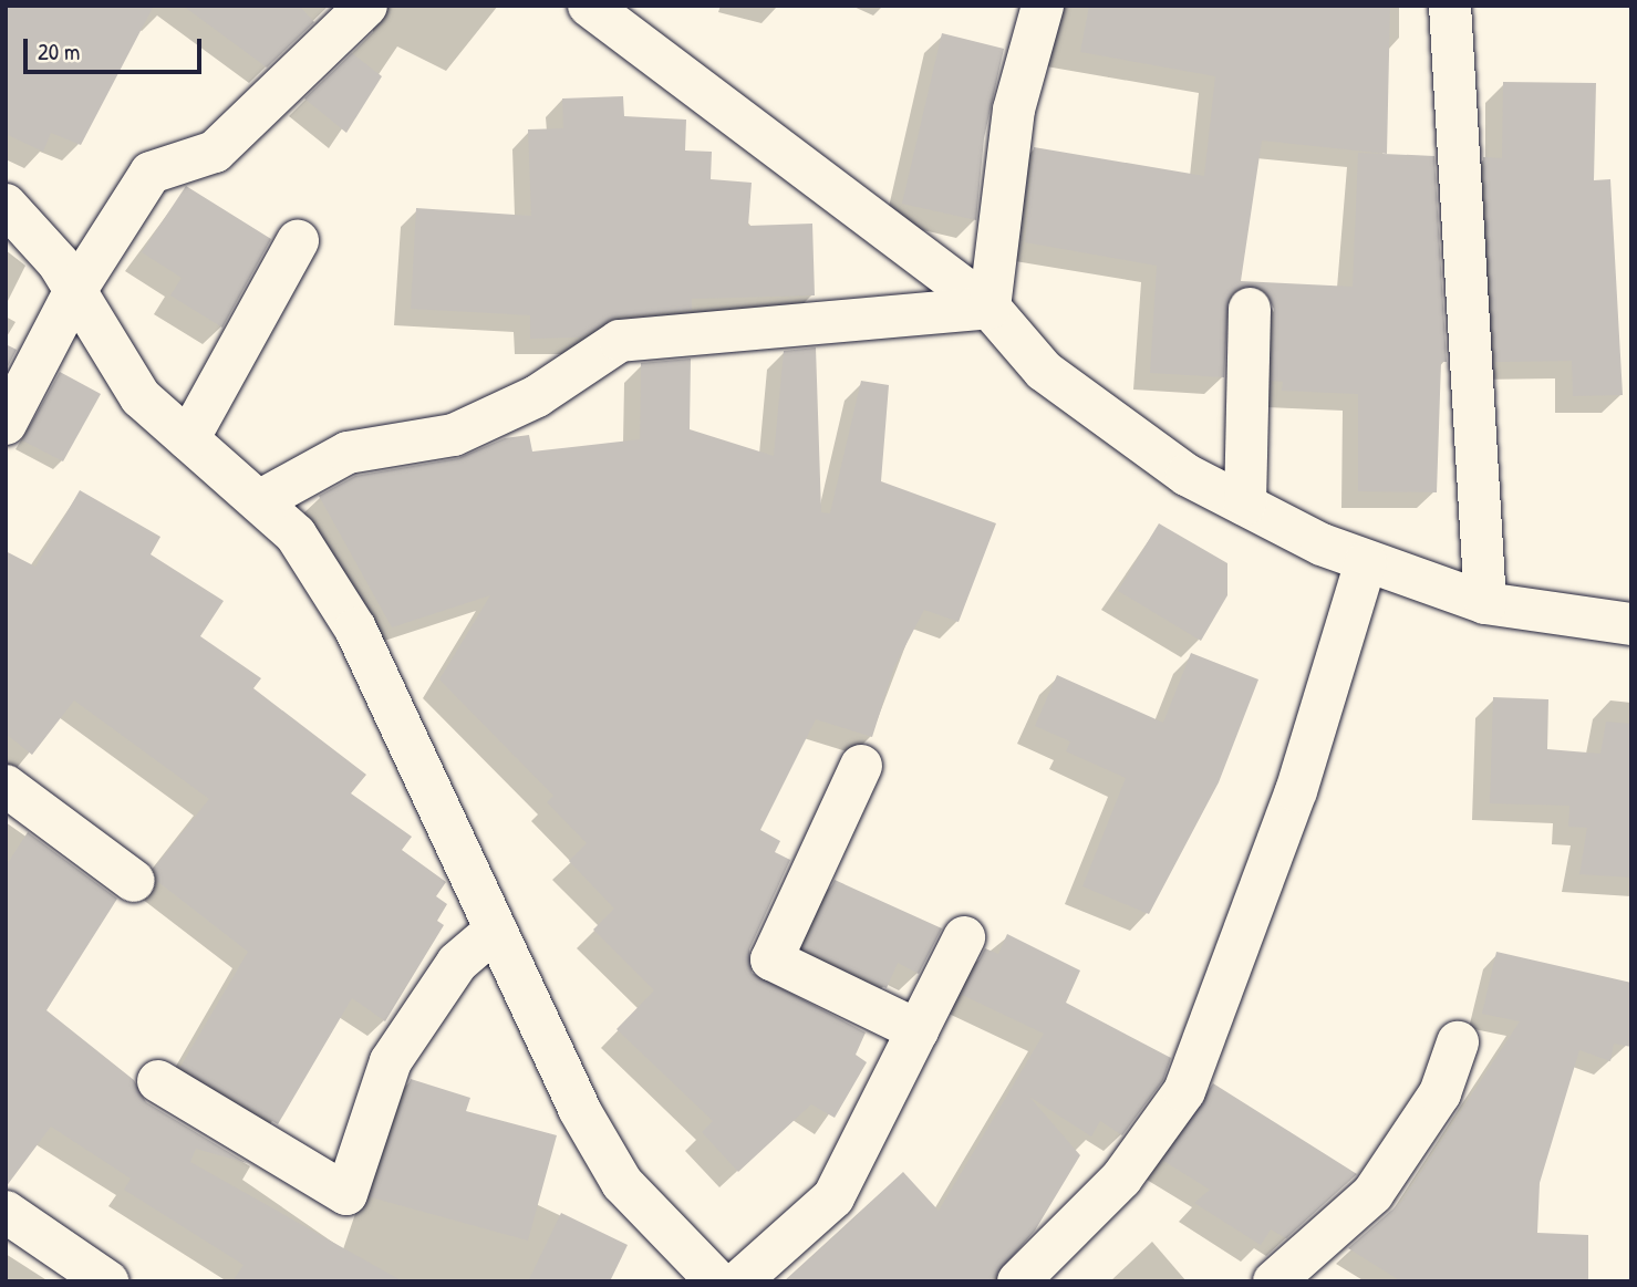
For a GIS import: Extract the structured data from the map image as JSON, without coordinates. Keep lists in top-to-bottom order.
{
  "scale_bar": "20 m"
}
